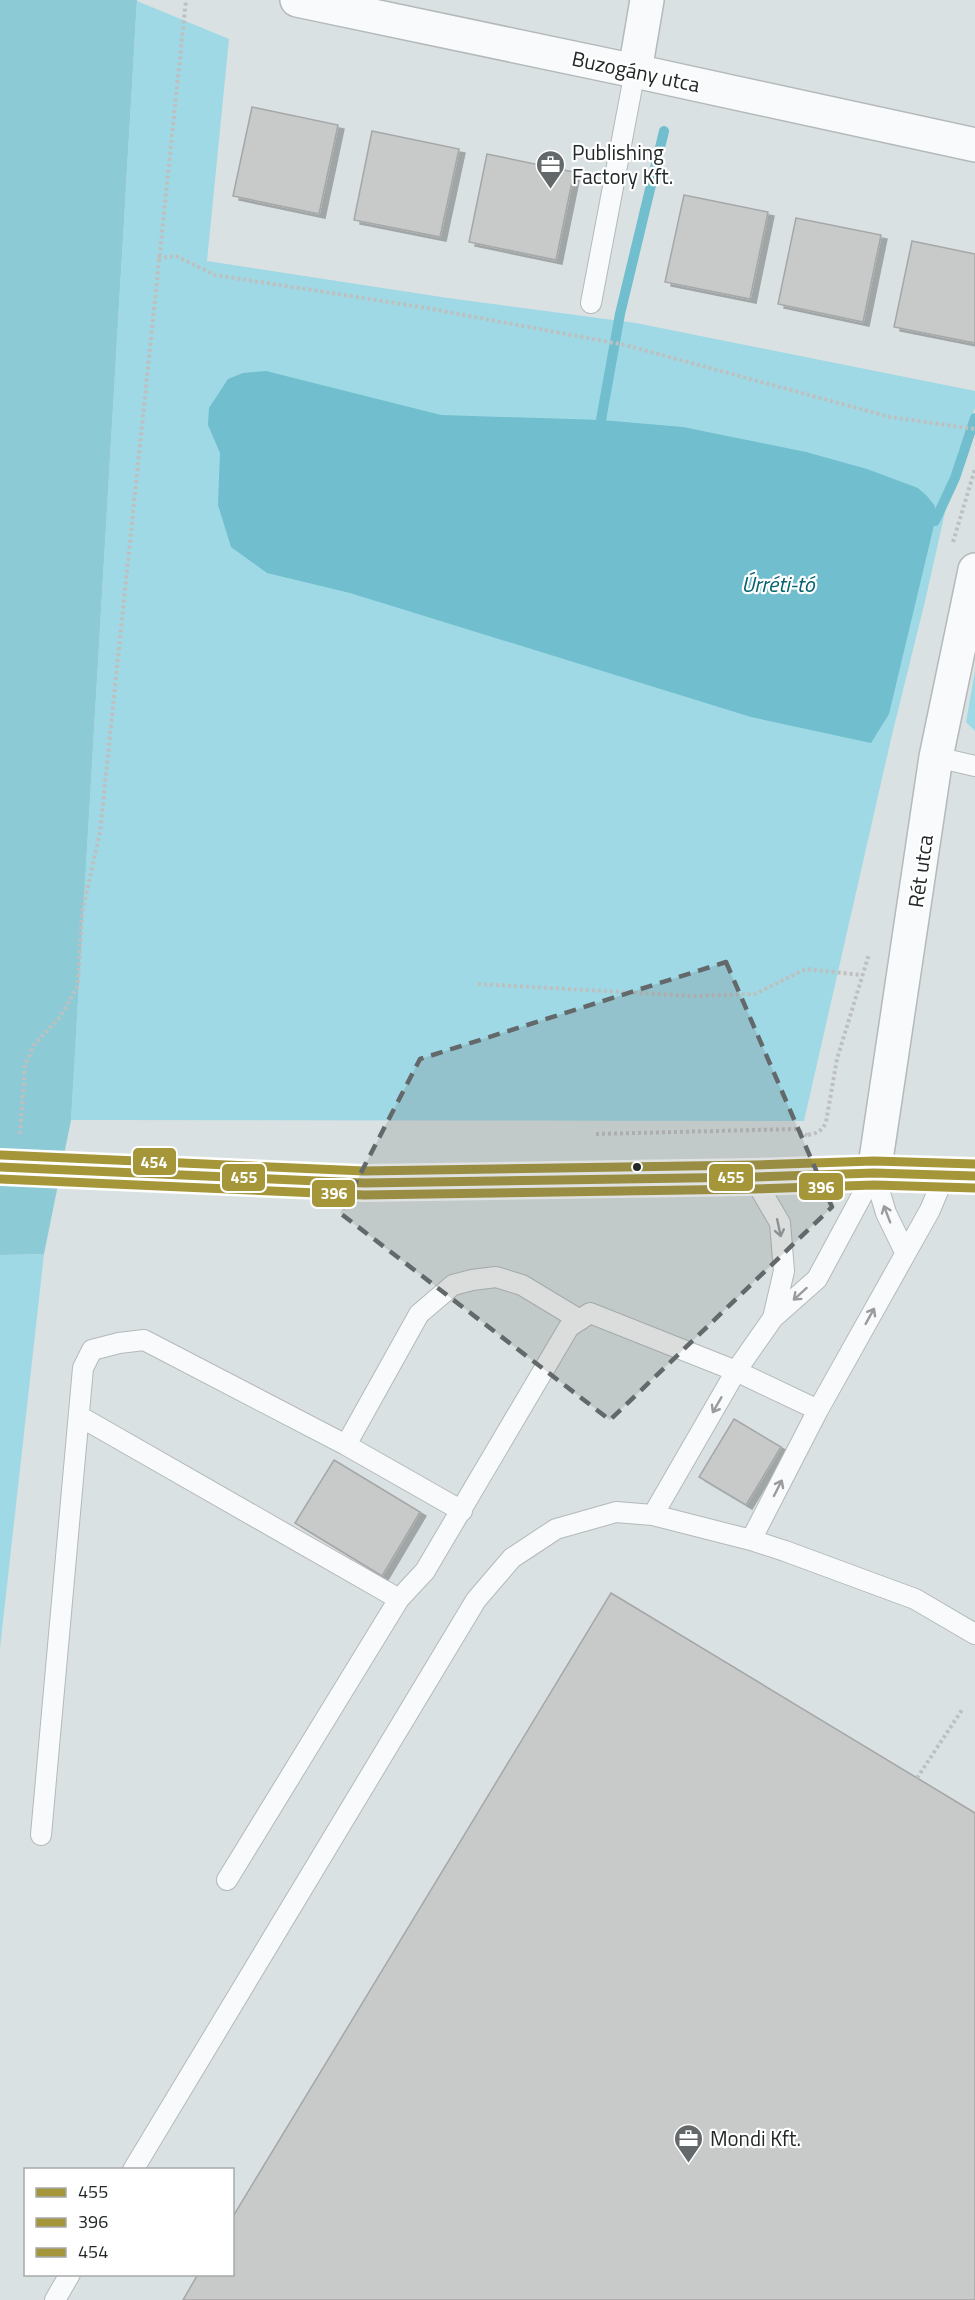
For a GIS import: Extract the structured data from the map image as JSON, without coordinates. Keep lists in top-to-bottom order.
{
  "streets": {
    "street": ["Buzogány utca", "Rét utca"]
  },
  "water": ["Úrréti-tó"],
  "places": {
    "office": ["Publishing Factory Kft.", "Mondi Kft."]
  },
  "lines": ["transit line 454", "transit line 455", "transit line 396"],
  "legend": ["455", "396", "454"]
}
